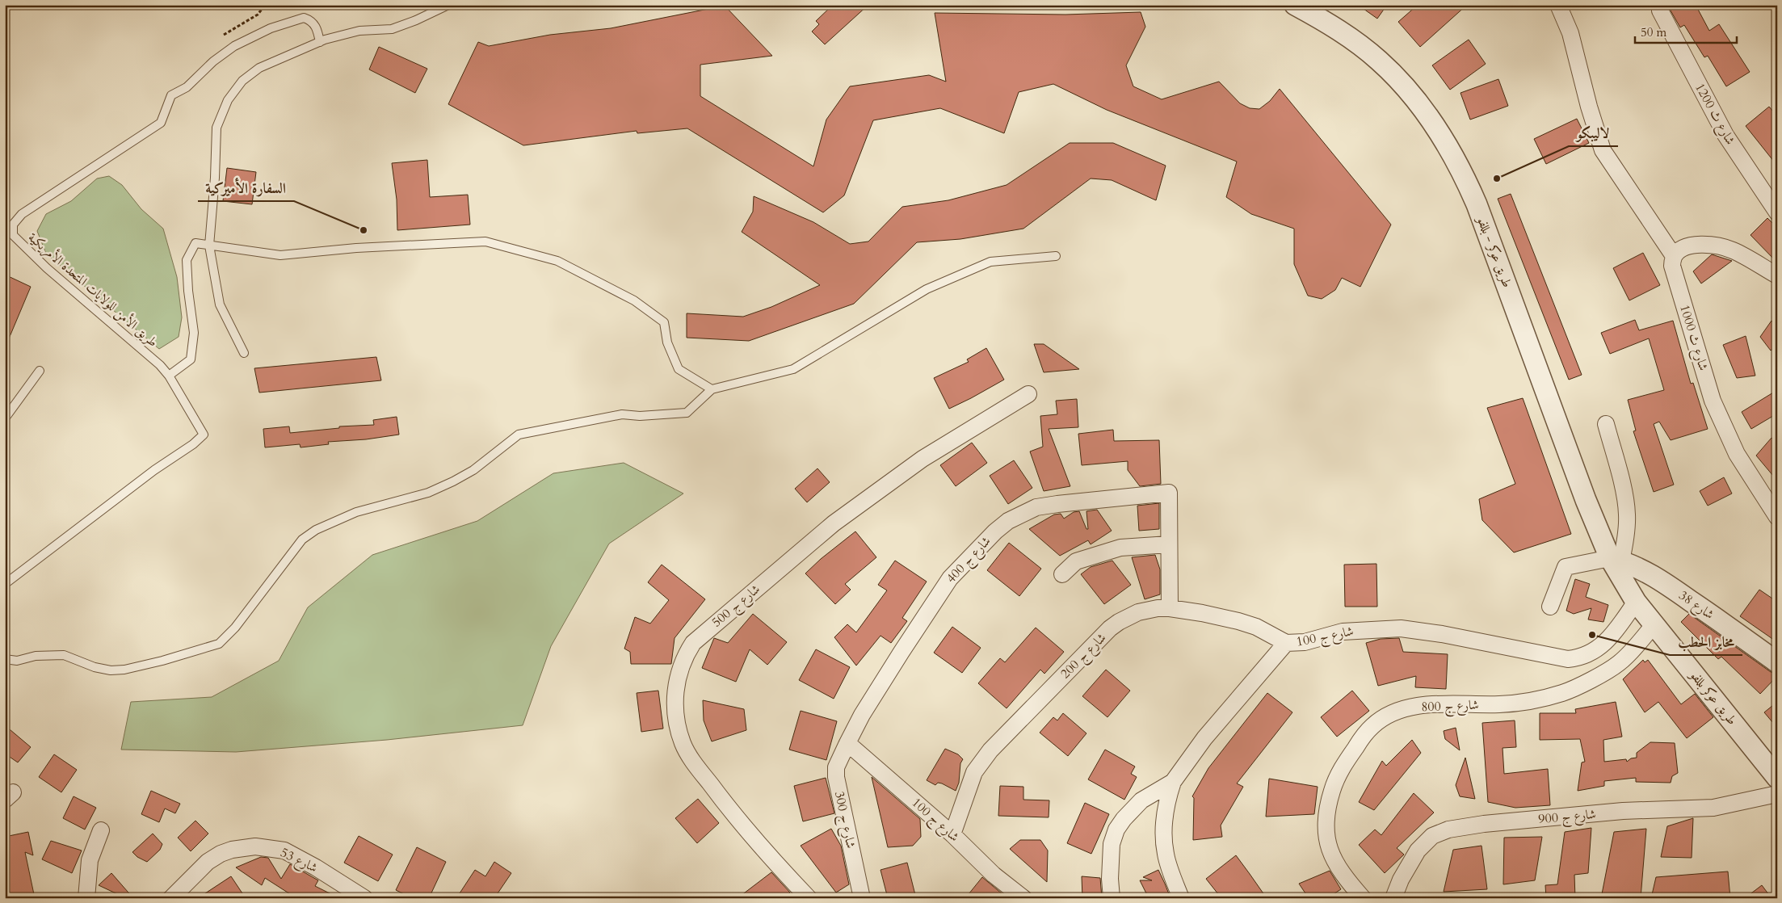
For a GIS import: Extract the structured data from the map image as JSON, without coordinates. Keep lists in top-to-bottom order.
{
  "streets": {
    "street": [
      "شارع ث 1200",
      "طريق عوكر - بللفو",
      "شارع ث 1000",
      "شارع ج 400",
      "شارع 38",
      "شارع ج 500",
      "شارع ج 100",
      "شارع ج 200",
      "طريق عوكر بللفو",
      "شارع ج 800",
      "شارع ج 900",
      "شارع ج 300",
      "شارع 53"
    ],
    "lane": ["طريق الأمن للولايات المتحدة الأمريكية"]
  },
  "crossings": [
    ["طريق عوكر - بللفو", "شارع 38"],
    ["طريق عوكر - بللفو", "طريق عوكر بللفو"],
    ["شارع ج 400", "شارع ج 100"],
    ["شارع ج 400", "شارع ج 300"],
    ["شارع 38", "طريق عوكر بللفو"],
    ["شارع ج 100", "شارع ج 200"],
    ["شارع ج 100", "طريق عوكر بللفو"],
    ["شارع ج 100", "شارع ج 300"],
    ["طريق عوكر بللفو", "شارع ج 800"]
  ],
  "places": ["لاليبكو", "السفارة الأميركية", "مخابز الحطب"],
  "scale_bar": "50 m"
}
